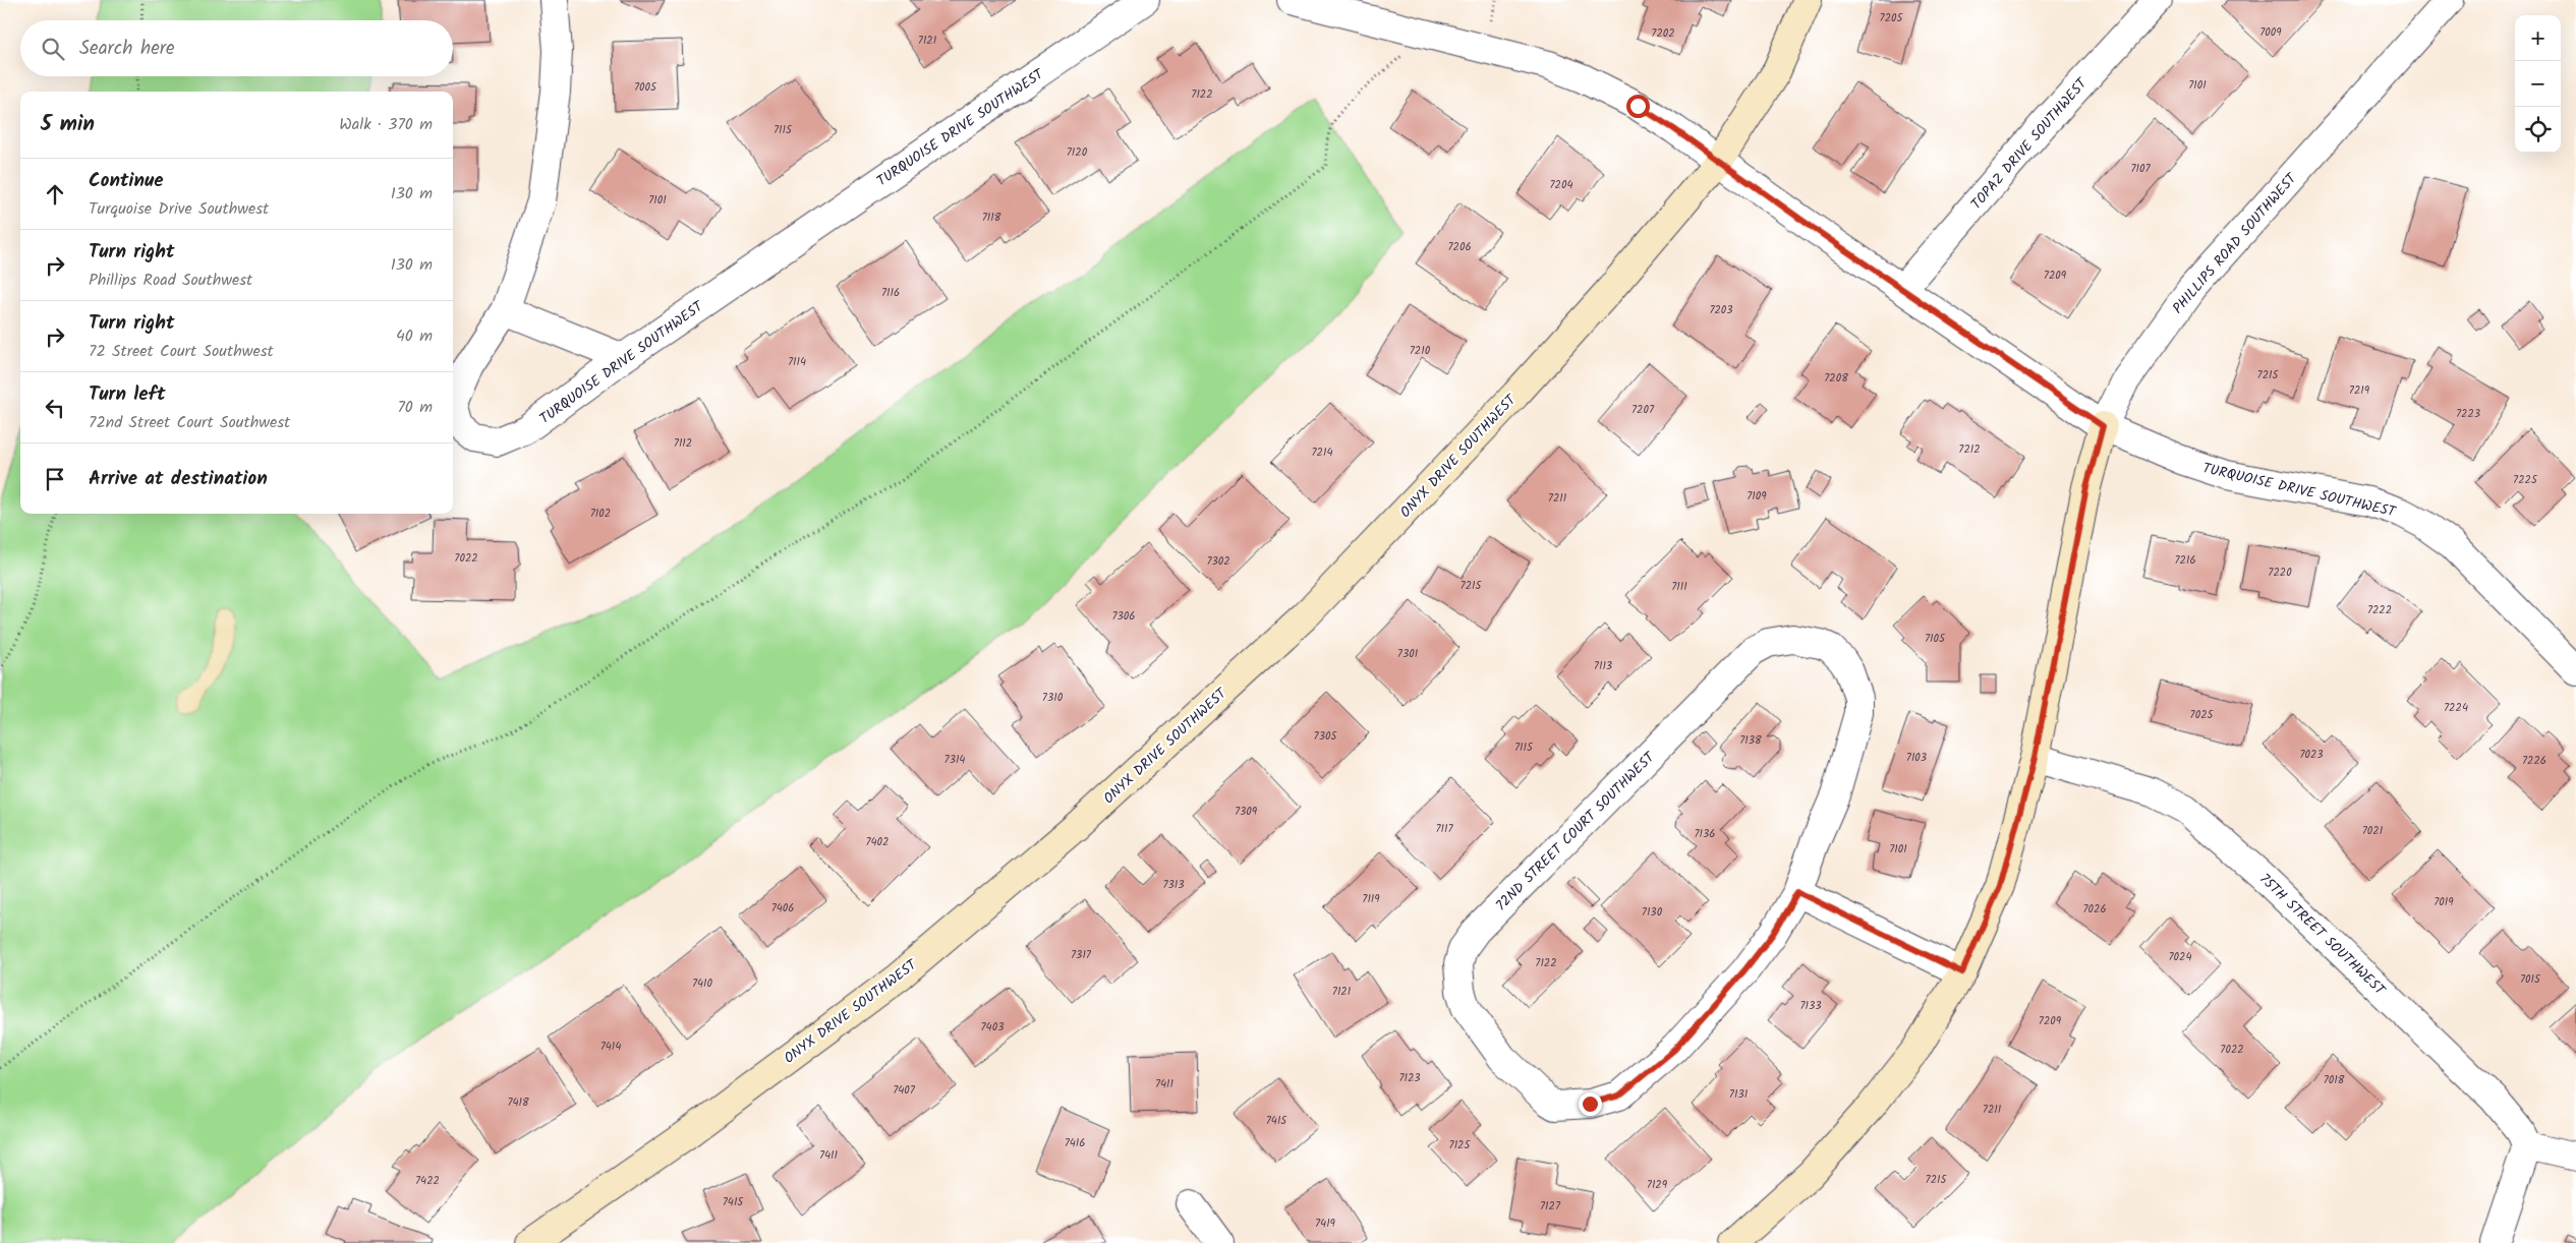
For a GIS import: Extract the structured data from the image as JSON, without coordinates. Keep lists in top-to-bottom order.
{
  "streets": {
    "street": [
      "TURQUOISE DRIVE SOUTHWEST",
      "TOPAZ DRIVE SOUTHWEST",
      "PHILLIPS ROAD SOUTHWEST",
      "ONYX DRIVE SOUTHWEST",
      "72ND STREET COURT SOUTHWEST",
      "75TH STREET SOUTHWEST"
    ]
  },
  "crossings": [
    ["TURQUOISE DRIVE SOUTHWEST", "TOPAZ DRIVE SOUTHWEST"],
    ["TURQUOISE DRIVE SOUTHWEST", "PHILLIPS ROAD SOUTHWEST"],
    ["TURQUOISE DRIVE SOUTHWEST", "ONYX DRIVE SOUTHWEST"],
    ["PHILLIPS ROAD SOUTHWEST", "75TH STREET SOUTHWEST"]
  ],
  "house_numbers": [
    "7205",
    "7009",
    "7202",
    "7121",
    "7101",
    "7005",
    "7122",
    "7115",
    "7120",
    "7107",
    "7204",
    "7101",
    "7118",
    "7206",
    "7209",
    "7116",
    "7203",
    "7210",
    "7114",
    "7215",
    "7208",
    "7219",
    "7207",
    "7223",
    "7112",
    "7212",
    "7214",
    "7225",
    "7109",
    "7211",
    "7102",
    "7022",
    "7216",
    "7302",
    "7220",
    "7215",
    "7111",
    "7222",
    "7306",
    "7105",
    "7301",
    "7113",
    "7310",
    "7224",
    "7025",
    "7305",
    "7138",
    "7115",
    "7023",
    "7103",
    "7314",
    "7226",
    "7309",
    "7117",
    "7021",
    "7136",
    "7402",
    "7101",
    "7313",
    "7119",
    "7019",
    "7406",
    "7026",
    "7130",
    "7317",
    "7024",
    "7122",
    "7015",
    "7410",
    "7121",
    "7133",
    "7209",
    "7403",
    "7414",
    "7022",
    "7123",
    "7018",
    "7411",
    "7407",
    "7131",
    "7418",
    "7211",
    "7415",
    "7416",
    "7125",
    "7411",
    "7215",
    "7422",
    "7129",
    "7415",
    "7127",
    "7419"
  ],
  "page": {
    "map_buttons": ["+", "−"],
    "search": "Search here",
    "heading": ["5 min", "Walk · 370 m"],
    "list": [
      ["Continue", "Turquoise Drive Southwest", "130 m"],
      ["Turn right", "Phillips Road Southwest", "130 m"],
      ["Turn right", "72 Street Court Southwest", "40 m"],
      ["Turn left", "72nd Street Court Southwest", "70 m"],
      "Arrive at destination"
    ]
  }
}
